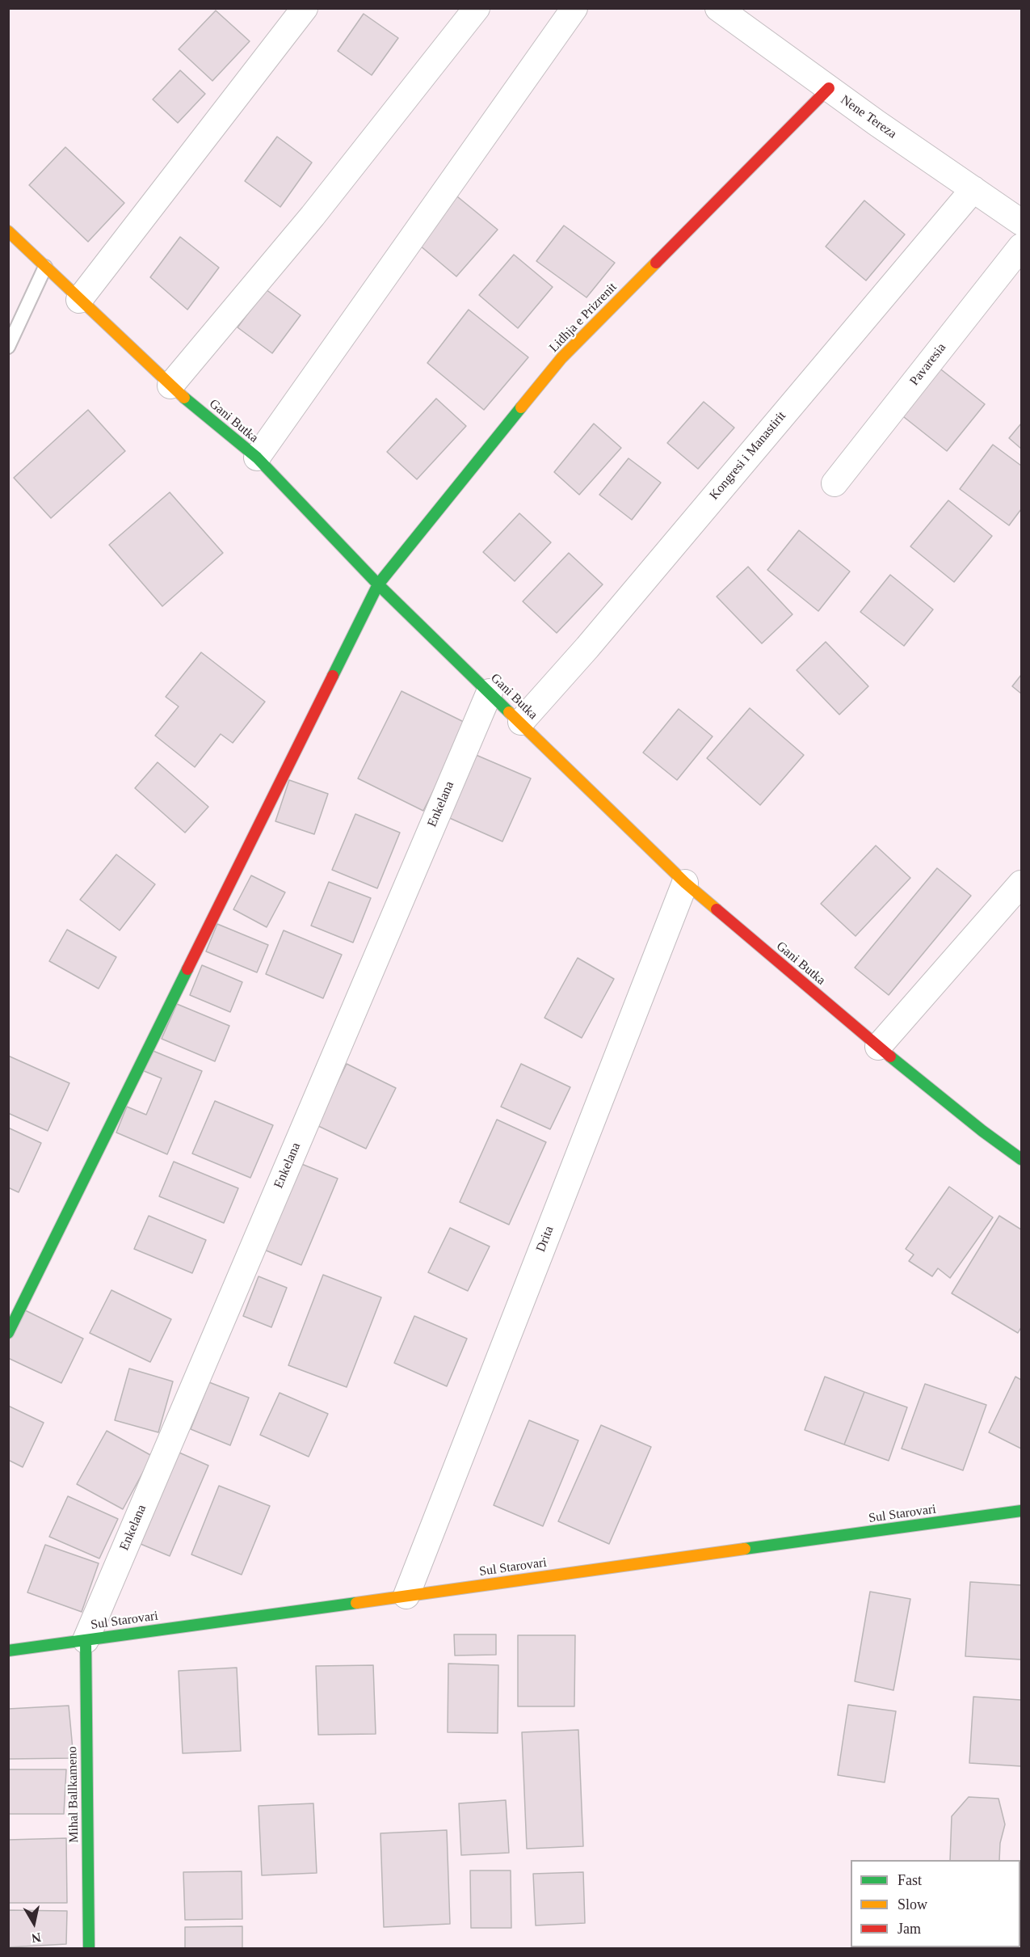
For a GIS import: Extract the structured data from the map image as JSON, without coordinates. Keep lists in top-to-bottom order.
{
  "streets": {
    "main road": [
      "Lidhja e Prizrenit",
      "Gani Butka",
      "Sul Starovari",
      "Mihal Ballkameno"
    ],
    "street": [
      "Nene Tereza",
      "Pavaresia",
      "Kongresi i Manastirit",
      "Enkelana",
      "Drita"
    ]
  },
  "crossings": [
    ["Nene Tereza", "Lidhja e Prizrenit"],
    ["Nene Tereza", "Kongresi i Manastirit"],
    ["Lidhja e Prizrenit", "Gani Butka"],
    ["Gani Butka", "Kongresi i Manastirit"],
    ["Gani Butka", "Enkelana"],
    ["Gani Butka", "Drita"],
    ["Enkelana", "Sul Starovari"],
    ["Enkelana", "Mihal Ballkameno"],
    ["Drita", "Sul Starovari"],
    ["Sul Starovari", "Mihal Ballkameno"]
  ],
  "legend": ["Fast", "Slow", "Jam"],
  "north": "bottom"
}
